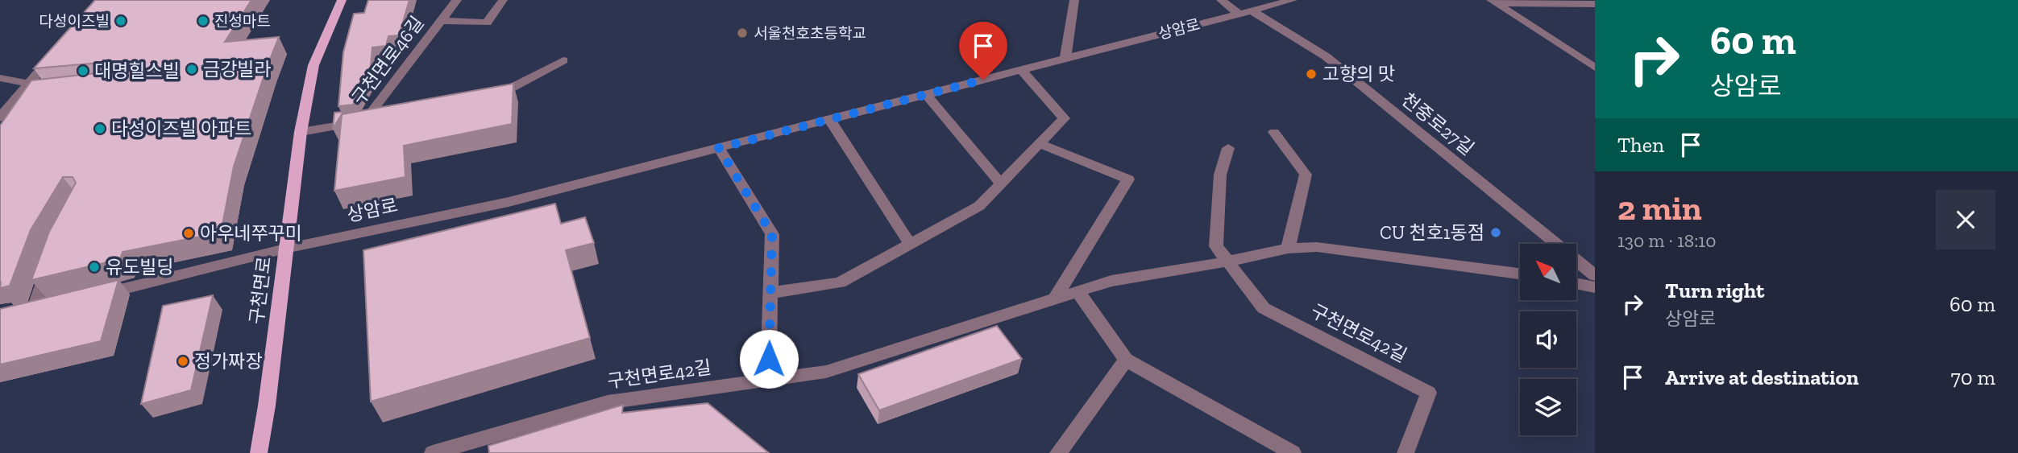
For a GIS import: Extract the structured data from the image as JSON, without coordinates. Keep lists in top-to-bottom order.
{
  "streets": {
    "main road": ["구천면로"],
    "street": [
      "상암로",
      "구천면로46길",
      "천중로27길",
      "구천면로42길"
    ]
  },
  "crossings": [
    ["상암로", "천중로27길"],
    ["상암로", "구천면로"]
  ],
  "places": [
    "다성이즈빌",
    "진성마트",
    "서울천호초등학교",
    "금강빌라",
    "대명힐스빌",
    "고향의 맛",
    "다성이즈빌 아파트",
    "CU 천호1동점",
    "아우네쭈꾸미",
    "유도빌딩",
    "정가짜장"
  ],
  "north": "top left",
  "page": {
    "turn": ["60 m", "상암로"],
    "then": "Then",
    "heading": ["2 min", "130 m · 18:10"],
    "list": [
      {
        "name": "Turn right",
        "note": "상암로",
        "value": "60 m"
      },
      {
        "name": "Arrive at destination",
        "value": "70 m"
      }
    ]
  }
}
